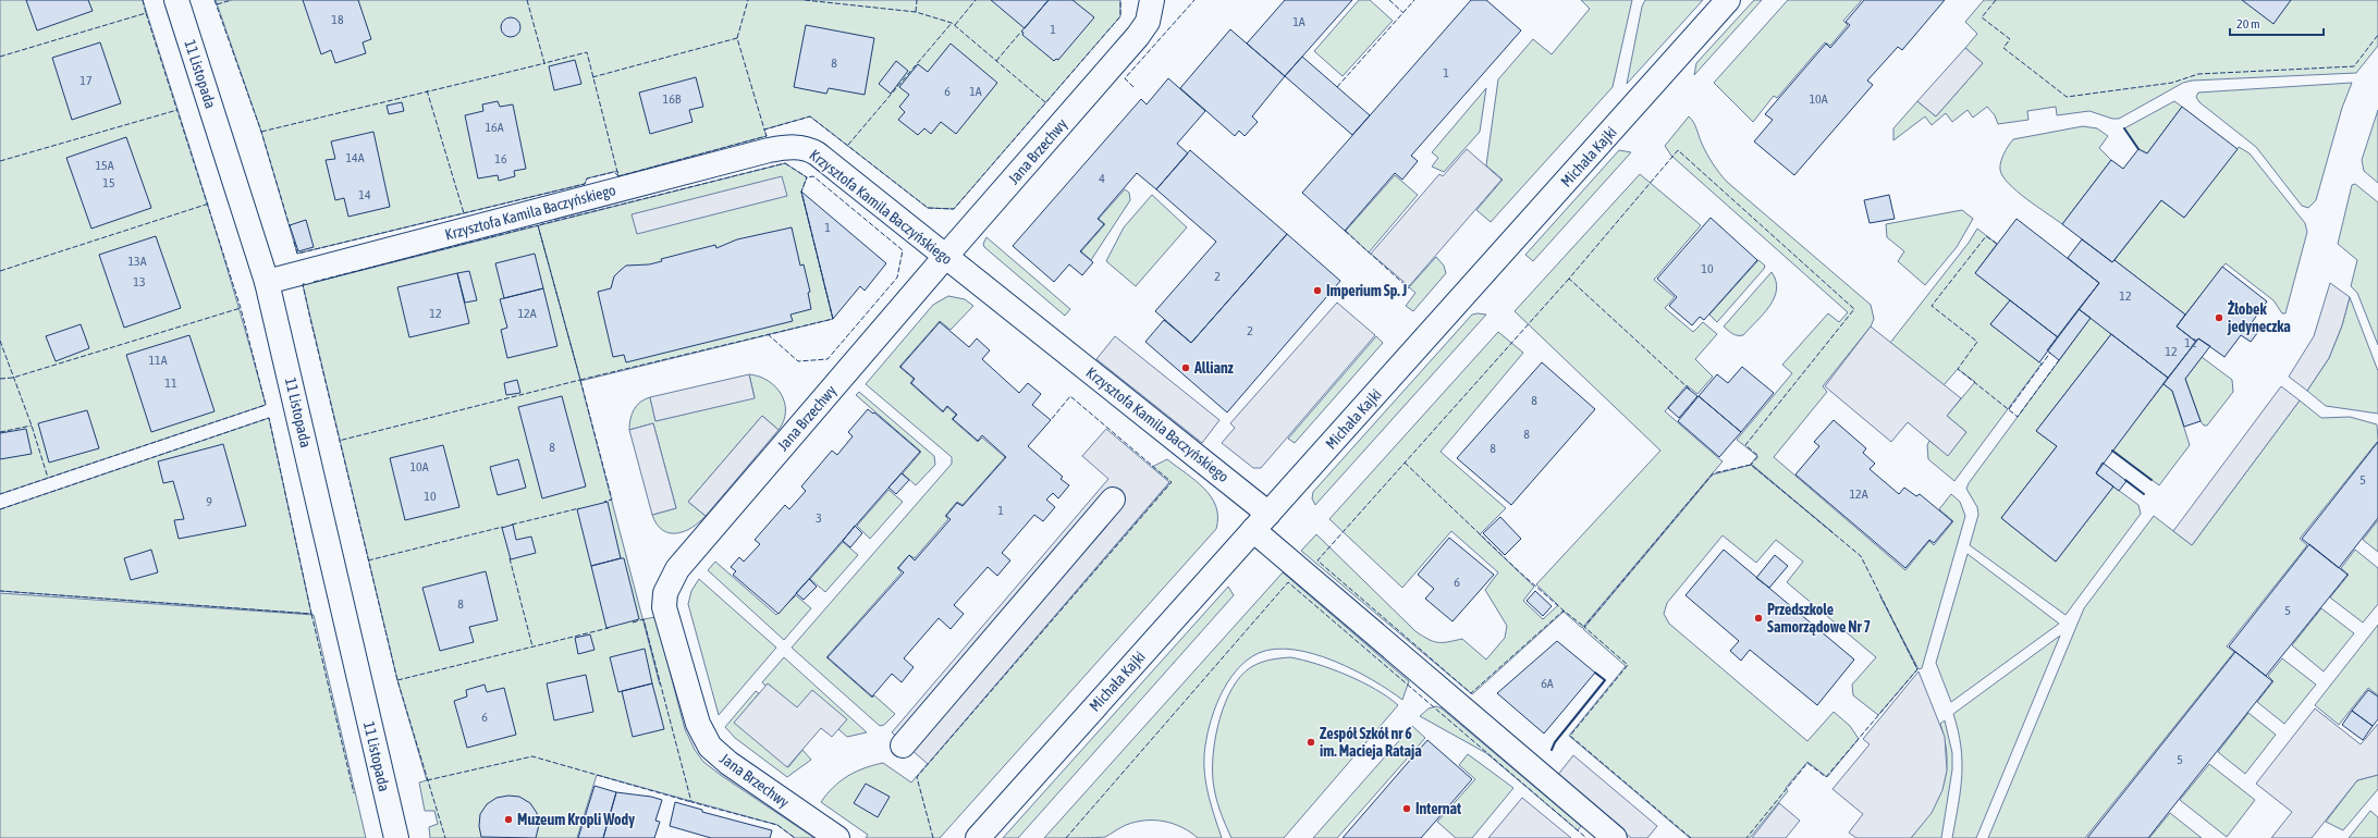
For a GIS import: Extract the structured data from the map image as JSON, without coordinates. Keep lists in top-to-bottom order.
{
  "streets": {
    "street": [
      "11 Listopada",
      "Jana Brzechwy",
      "Michała Kajki",
      "Krzysztofa Kamila Baczyńskiego"
    ]
  },
  "crossings": [
    ["11 Listopada", "Krzysztofa Kamila Baczyńskiego"],
    ["Jana Brzechwy", "Krzysztofa Kamila Baczyńskiego"],
    ["Michała Kajki", "Krzysztofa Kamila Baczyńskiego"]
  ],
  "places": [
    "Imperium Sp. J",
    "Żłobek jedyneczka",
    "Allianz",
    "Przedszkole Samorządowe Nr 7",
    "Zespół Szkół nr 6 im. Macieja Rataja",
    "Internat",
    "Muzeum Kropli Wody"
  ],
  "house_numbers": [
    "18",
    "1A",
    "1",
    "8",
    "1",
    "17",
    "6",
    "1A",
    "16B",
    "10A",
    "16A",
    "14A",
    "16",
    "15A",
    "4",
    "15",
    "14",
    "1",
    "13A",
    "10",
    "2",
    "13",
    "12",
    "12",
    "12A",
    "2",
    "12",
    "12",
    "11A",
    "11",
    "8",
    "8",
    "8",
    "8",
    "10A",
    "5",
    "12A",
    "10",
    "9",
    "1",
    "3",
    "6",
    "8",
    "5",
    "6A",
    "6",
    "5"
  ],
  "scale_bar": "20 m"
}
